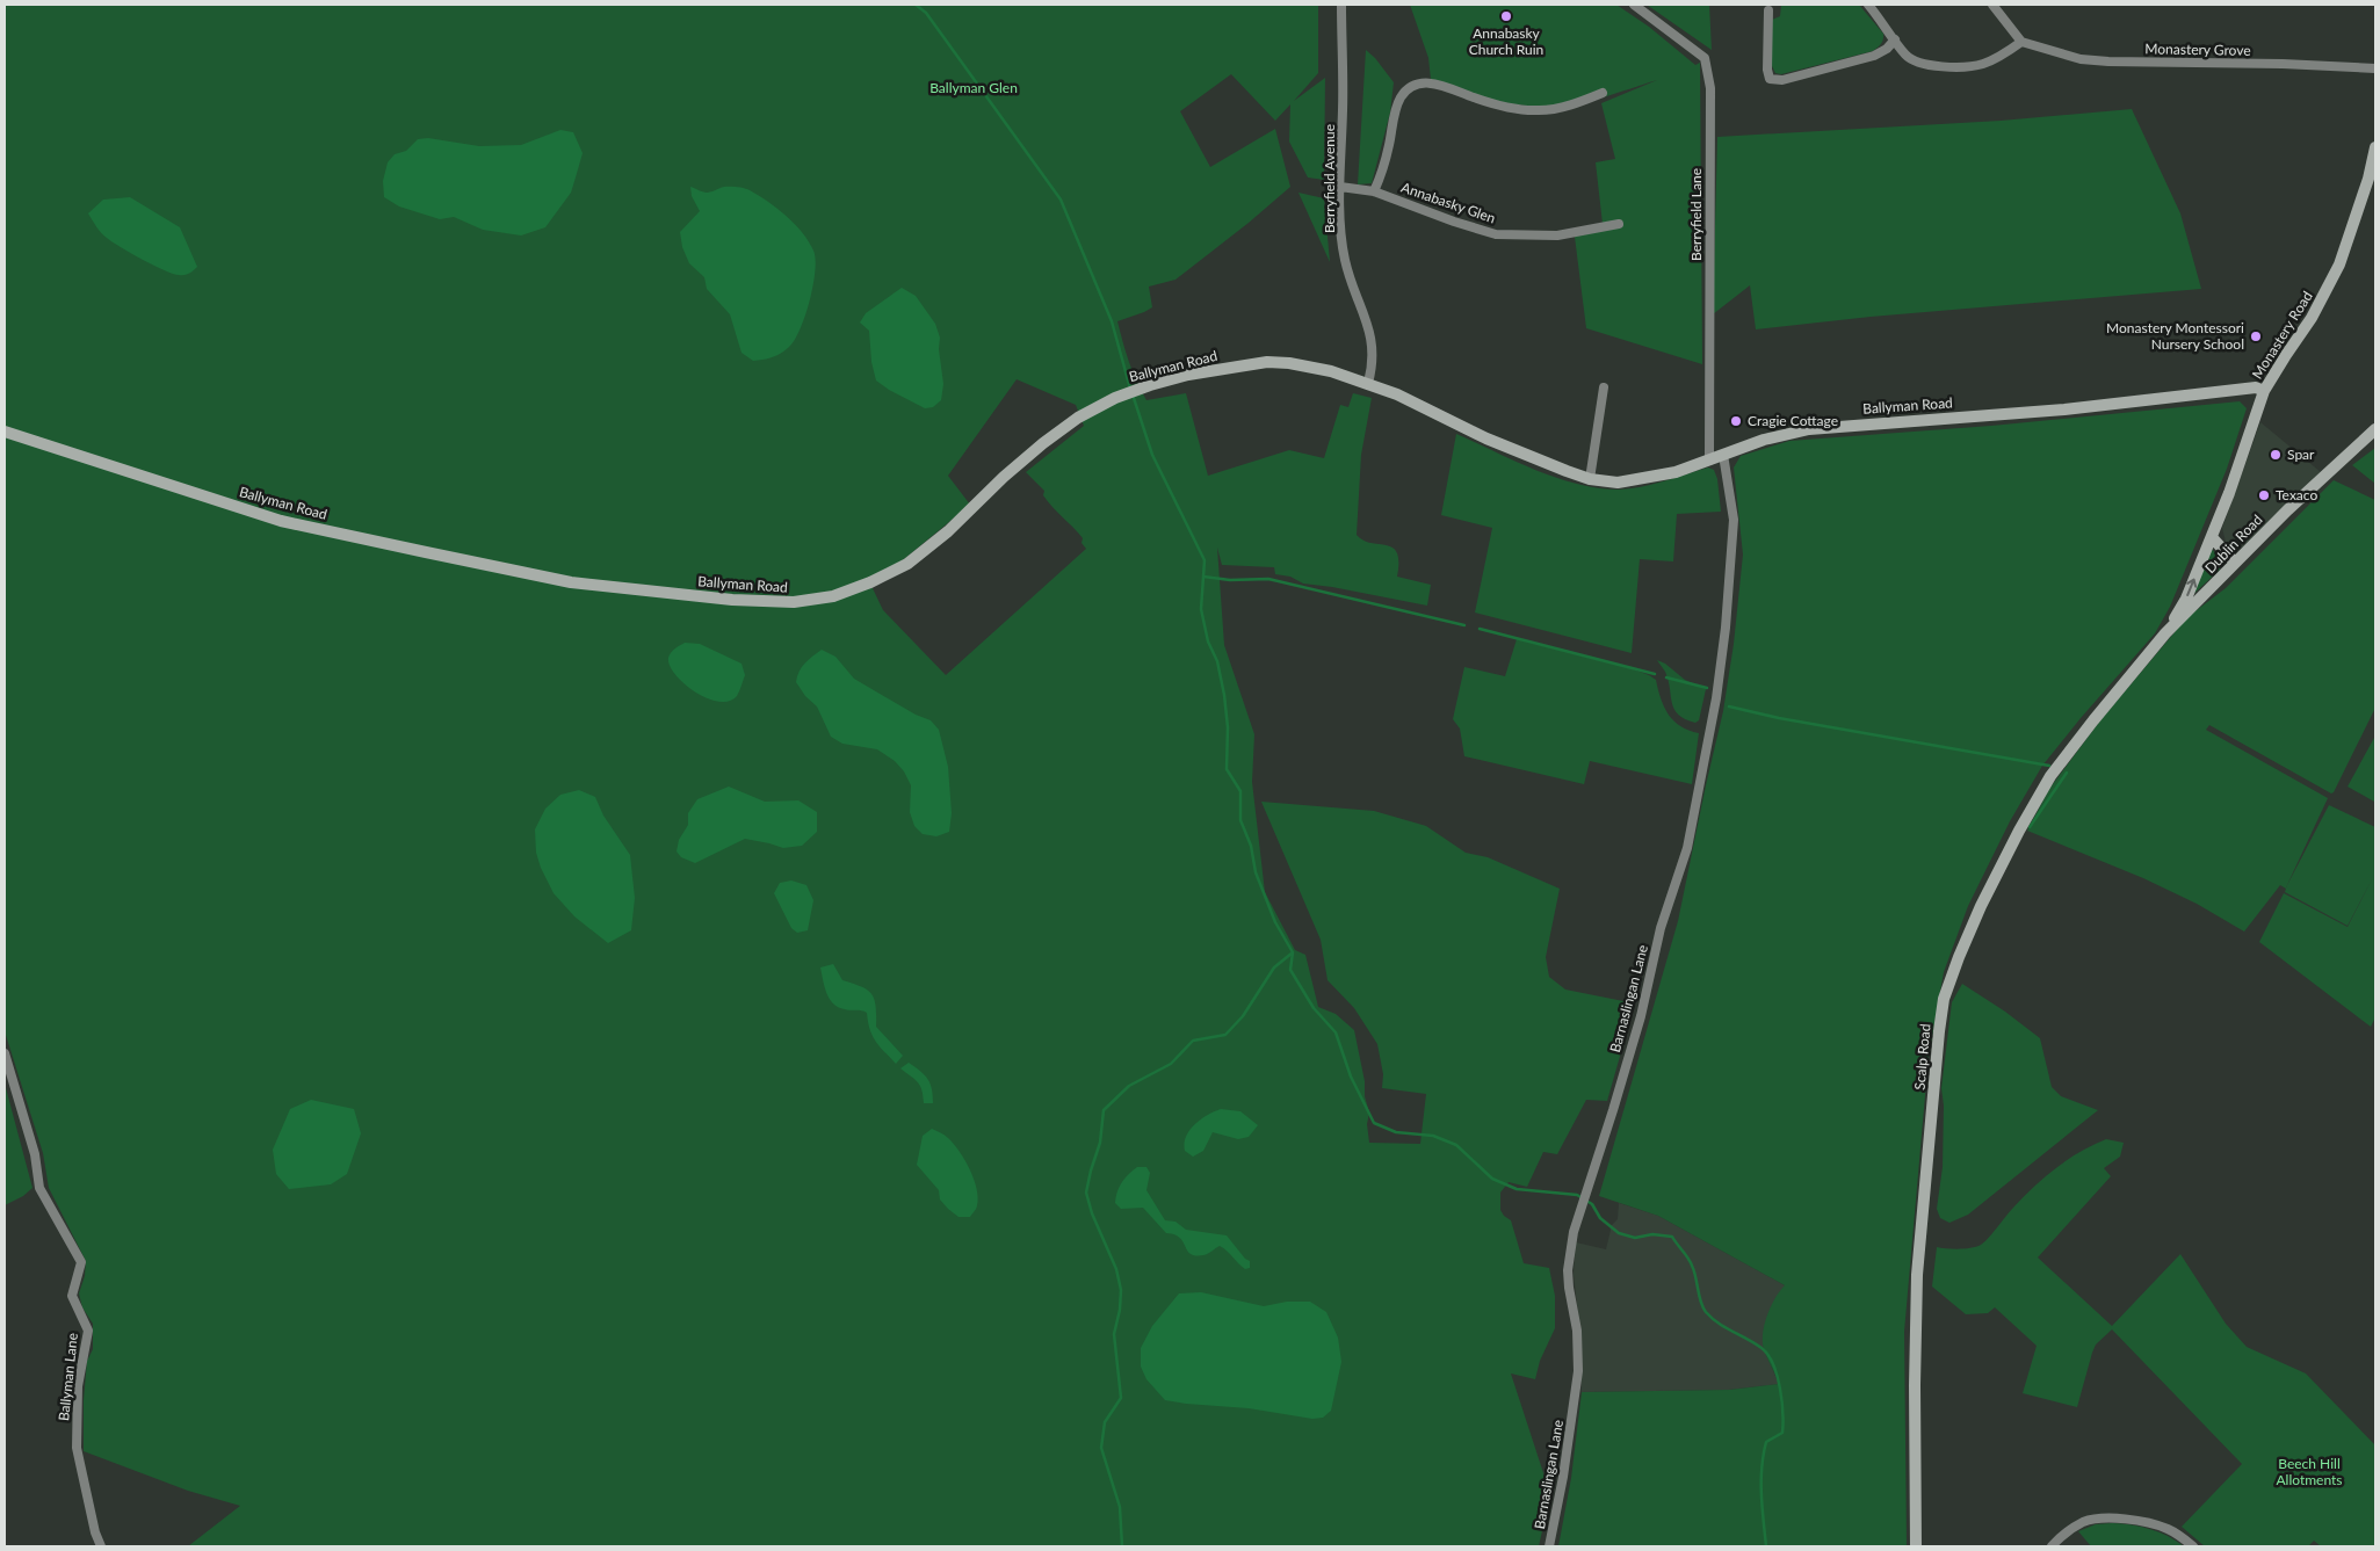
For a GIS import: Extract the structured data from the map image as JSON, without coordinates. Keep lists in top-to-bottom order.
{
  "streets": {
    "street": [
      "Monastery Grove",
      "Berryfield Avenue",
      "Annabasky Glen",
      "Berryfield Lane",
      "Monastery Road",
      "Ballyman Road",
      "Dublin Road",
      "Barnaslingan Lane",
      "Scalp Road",
      "Ballyman Lane"
    ]
  },
  "crossings": [
    ["Berryfield Avenue", "Annabasky Glen"],
    ["Berryfield Avenue", "Ballyman Road"],
    ["Berryfield Lane", "Ballyman Road"],
    ["Monastery Road", "Ballyman Road"],
    ["Monastery Road", "Dublin Road"],
    ["Monastery Road", "Scalp Road"],
    ["Ballyman Road", "Barnaslingan Lane"],
    ["Dublin Road", "Scalp Road"]
  ],
  "parks": ["Ballyman Glen", "Beech Hill Allotments"],
  "places": [
    "Annabasky Church Ruin",
    "Monastery Montessori Nursery School",
    "Cragie Cottage",
    "Spar",
    "Texaco"
  ]
}
